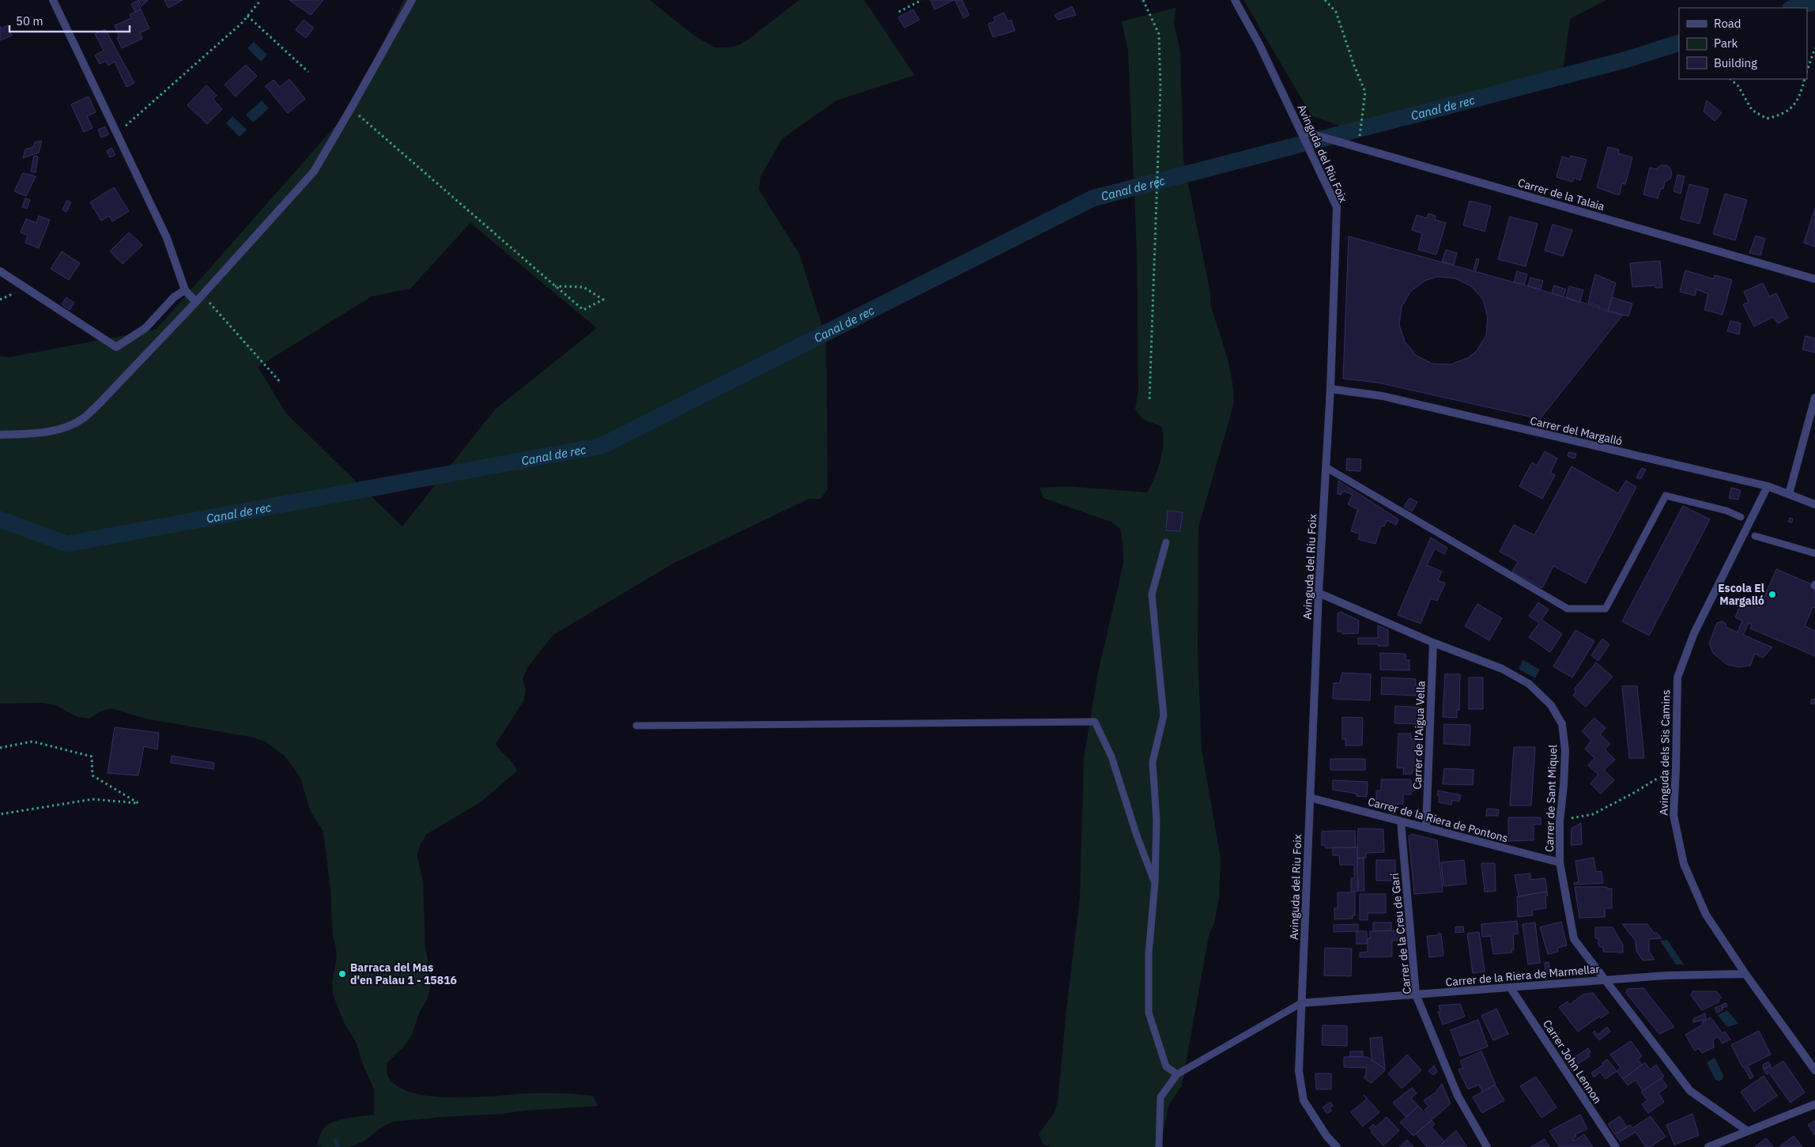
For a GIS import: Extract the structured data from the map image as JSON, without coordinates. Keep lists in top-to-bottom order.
{
  "streets": {
    "street": [
      "Avinguda del Riu Foix",
      "Carrer de la Talaia",
      "Carrer del Margalló",
      "Carrer de l'Aigua Vella",
      "Avinguda dels Sis Camins",
      "Carrer de Sant Miquel",
      "Carrer de la Riera de Pontons",
      "Carrer de la Creu de Garí",
      "Carrer de la Riera de Marmellar",
      "Carrer John Lennon"
    ]
  },
  "crossings": [
    ["Avinguda del Riu Foix", "Carrer de la Talaia"],
    ["Avinguda del Riu Foix", "Carrer del Margalló"],
    ["Avinguda del Riu Foix", "Carrer de Sant Miquel"],
    ["Avinguda del Riu Foix", "Carrer de la Riera de Pontons"],
    ["Avinguda del Riu Foix", "Carrer de la Riera de Marmellar"],
    ["Carrer del Margalló", "Avinguda dels Sis Camins"],
    ["Carrer de l'Aigua Vella", "Carrer de Sant Miquel"],
    ["Carrer de l'Aigua Vella", "Carrer de la Riera de Pontons"],
    ["Avinguda dels Sis Camins", "Carrer de la Riera de Marmellar"],
    ["Carrer de Sant Miquel", "Carrer de la Riera de Pontons"],
    ["Carrer de Sant Miquel", "Carrer de la Riera de Marmellar"],
    ["Carrer de la Riera de Pontons", "Carrer de la Creu de Garí"],
    ["Carrer de la Creu de Garí", "Carrer de la Riera de Marmellar"],
    ["Carrer de la Riera de Marmellar", "Carrer John Lennon"]
  ],
  "water": ["Canal de rec"],
  "places": ["Escola El Margalló", "Barraca del Mas d'en Palau 1 - 15816"],
  "legend": ["Road", "Park", "Building"],
  "scale_bar": "50 m"
}
